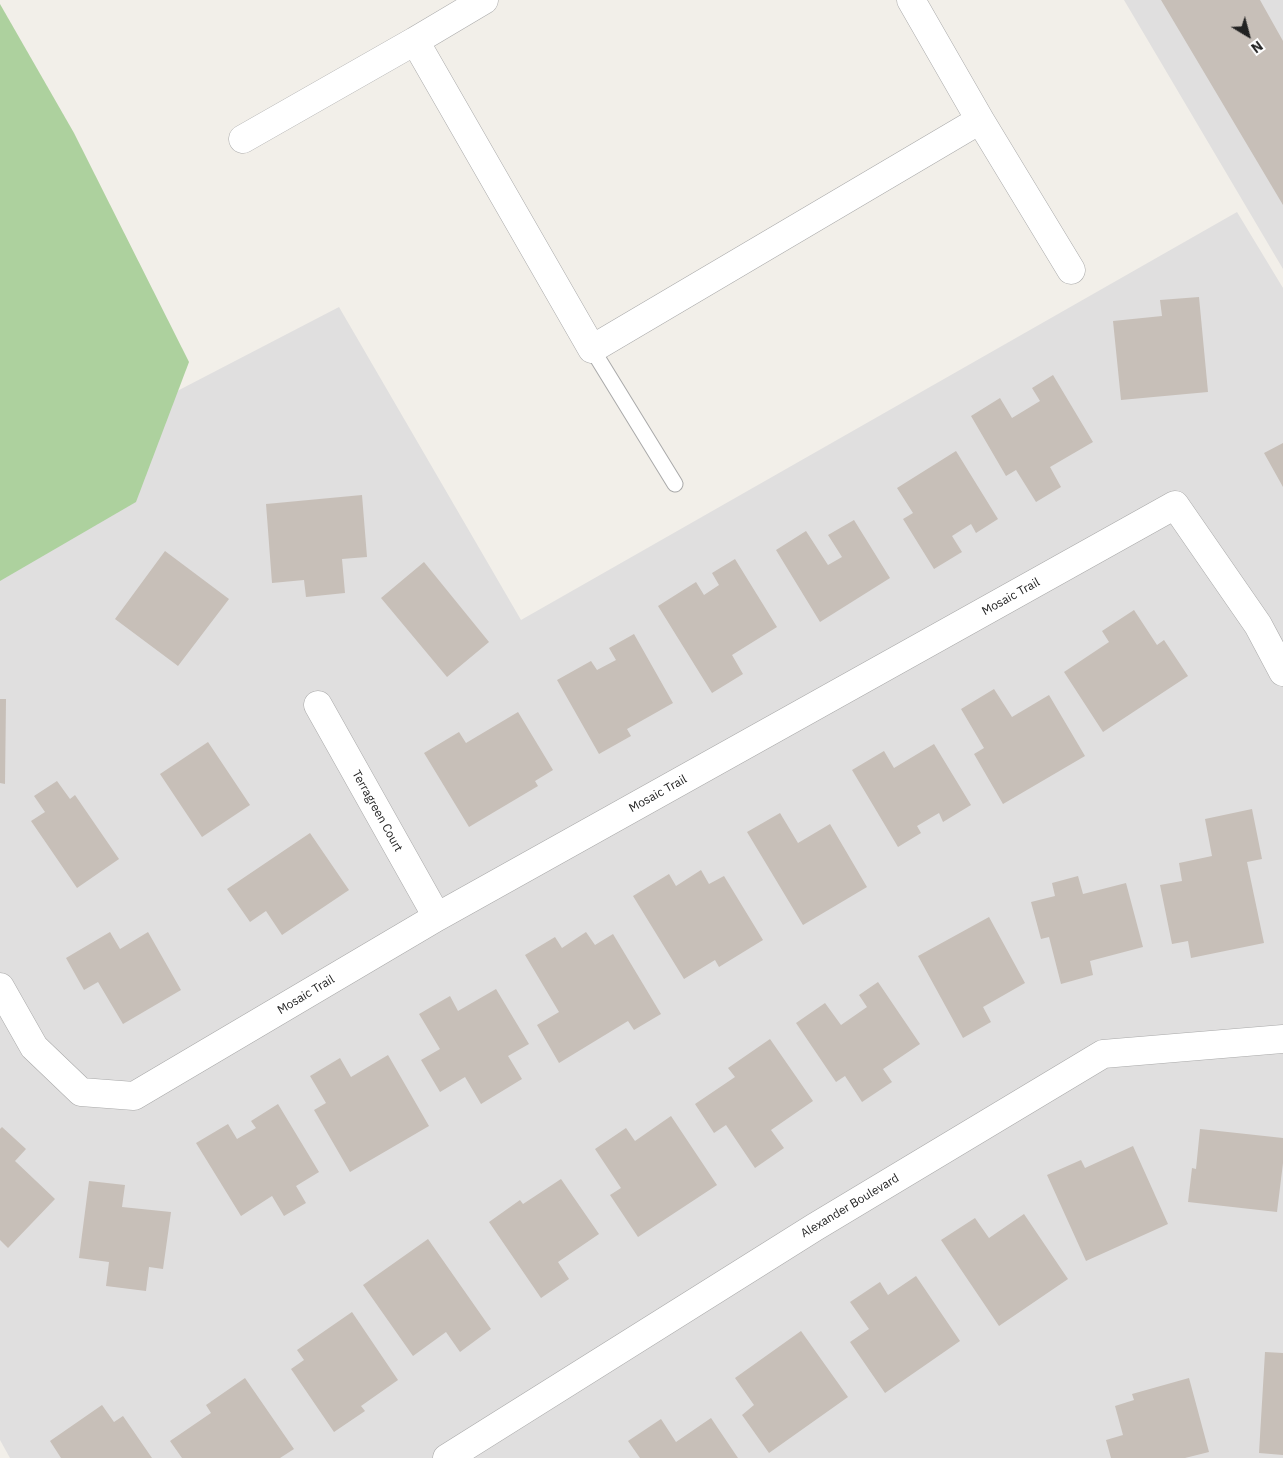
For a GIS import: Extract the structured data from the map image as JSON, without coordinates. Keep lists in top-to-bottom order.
{
  "streets": {
    "street": ["Mosaic Trail", "Terragreen Court", "Alexander Boulevard"]
  },
  "crossings": [
    ["Mosaic Trail", "Terragreen Court"]
  ],
  "north": "bottom right"
}
